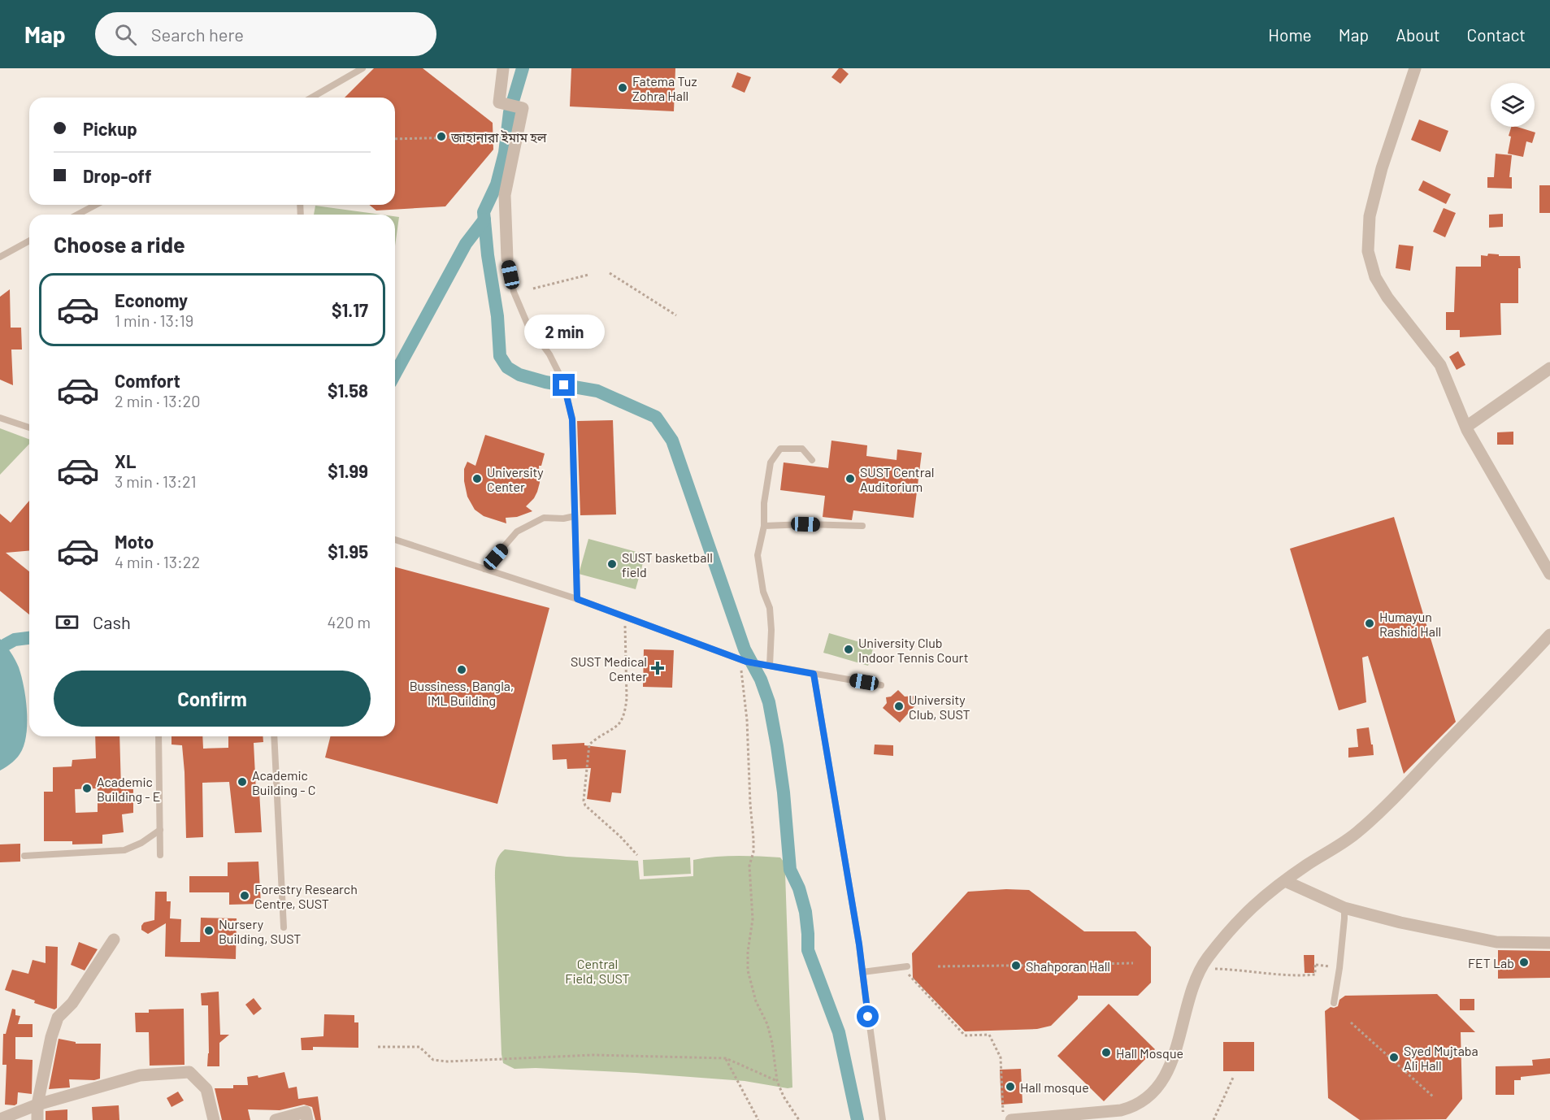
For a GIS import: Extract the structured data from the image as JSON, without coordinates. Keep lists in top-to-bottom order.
{
  "parks": ["Central Field, SUST"],
  "places": {
    "other": [
      "Fatema Tuz Zohra Hall",
      "জাহানারা ইমাম হল",
      "University Center",
      "SUST Central Auditorium",
      "SUST basketball field",
      "Humayun Rashid Hall",
      "University Club Indoor Tennis Court",
      "Bussiness, Bangla, IML Building",
      "University Club, SUST",
      "Academic Building - C",
      "Academic Building - E",
      "Forestry Research Centre, SUST",
      "Nursery Building, SUST",
      "FET Lab",
      "Shahporan Hall",
      "Hall Mosque",
      "Syed Mujtaba Ali Hall",
      "Hall mosque"
    ],
    "health": ["SUST Medical Center"]
  },
  "page": {
    "header": "Map",
    "search": "Search here",
    "nav": [
      "Home",
      "Map",
      "About",
      "Contact"
    ],
    "banner": ["Pickup", "Drop-off"],
    "heading": "Choose a ride",
    "list": [
      {
        "name": "Economy",
        "note": "1 min · 13:19",
        "value": "$1.17"
      },
      {
        "name": "Comfort",
        "note": "2 min · 13:20",
        "value": "$1.58"
      },
      {
        "name": "XL",
        "note": "3 min · 13:21",
        "value": "$1.99"
      },
      {
        "name": "Moto",
        "note": "4 min · 13:22",
        "value": "$1.95"
      }
    ],
    "bubble": "2 min",
    "pay": ["Cash", "420 m"],
    "buttons": "Confirm"
  }
}
